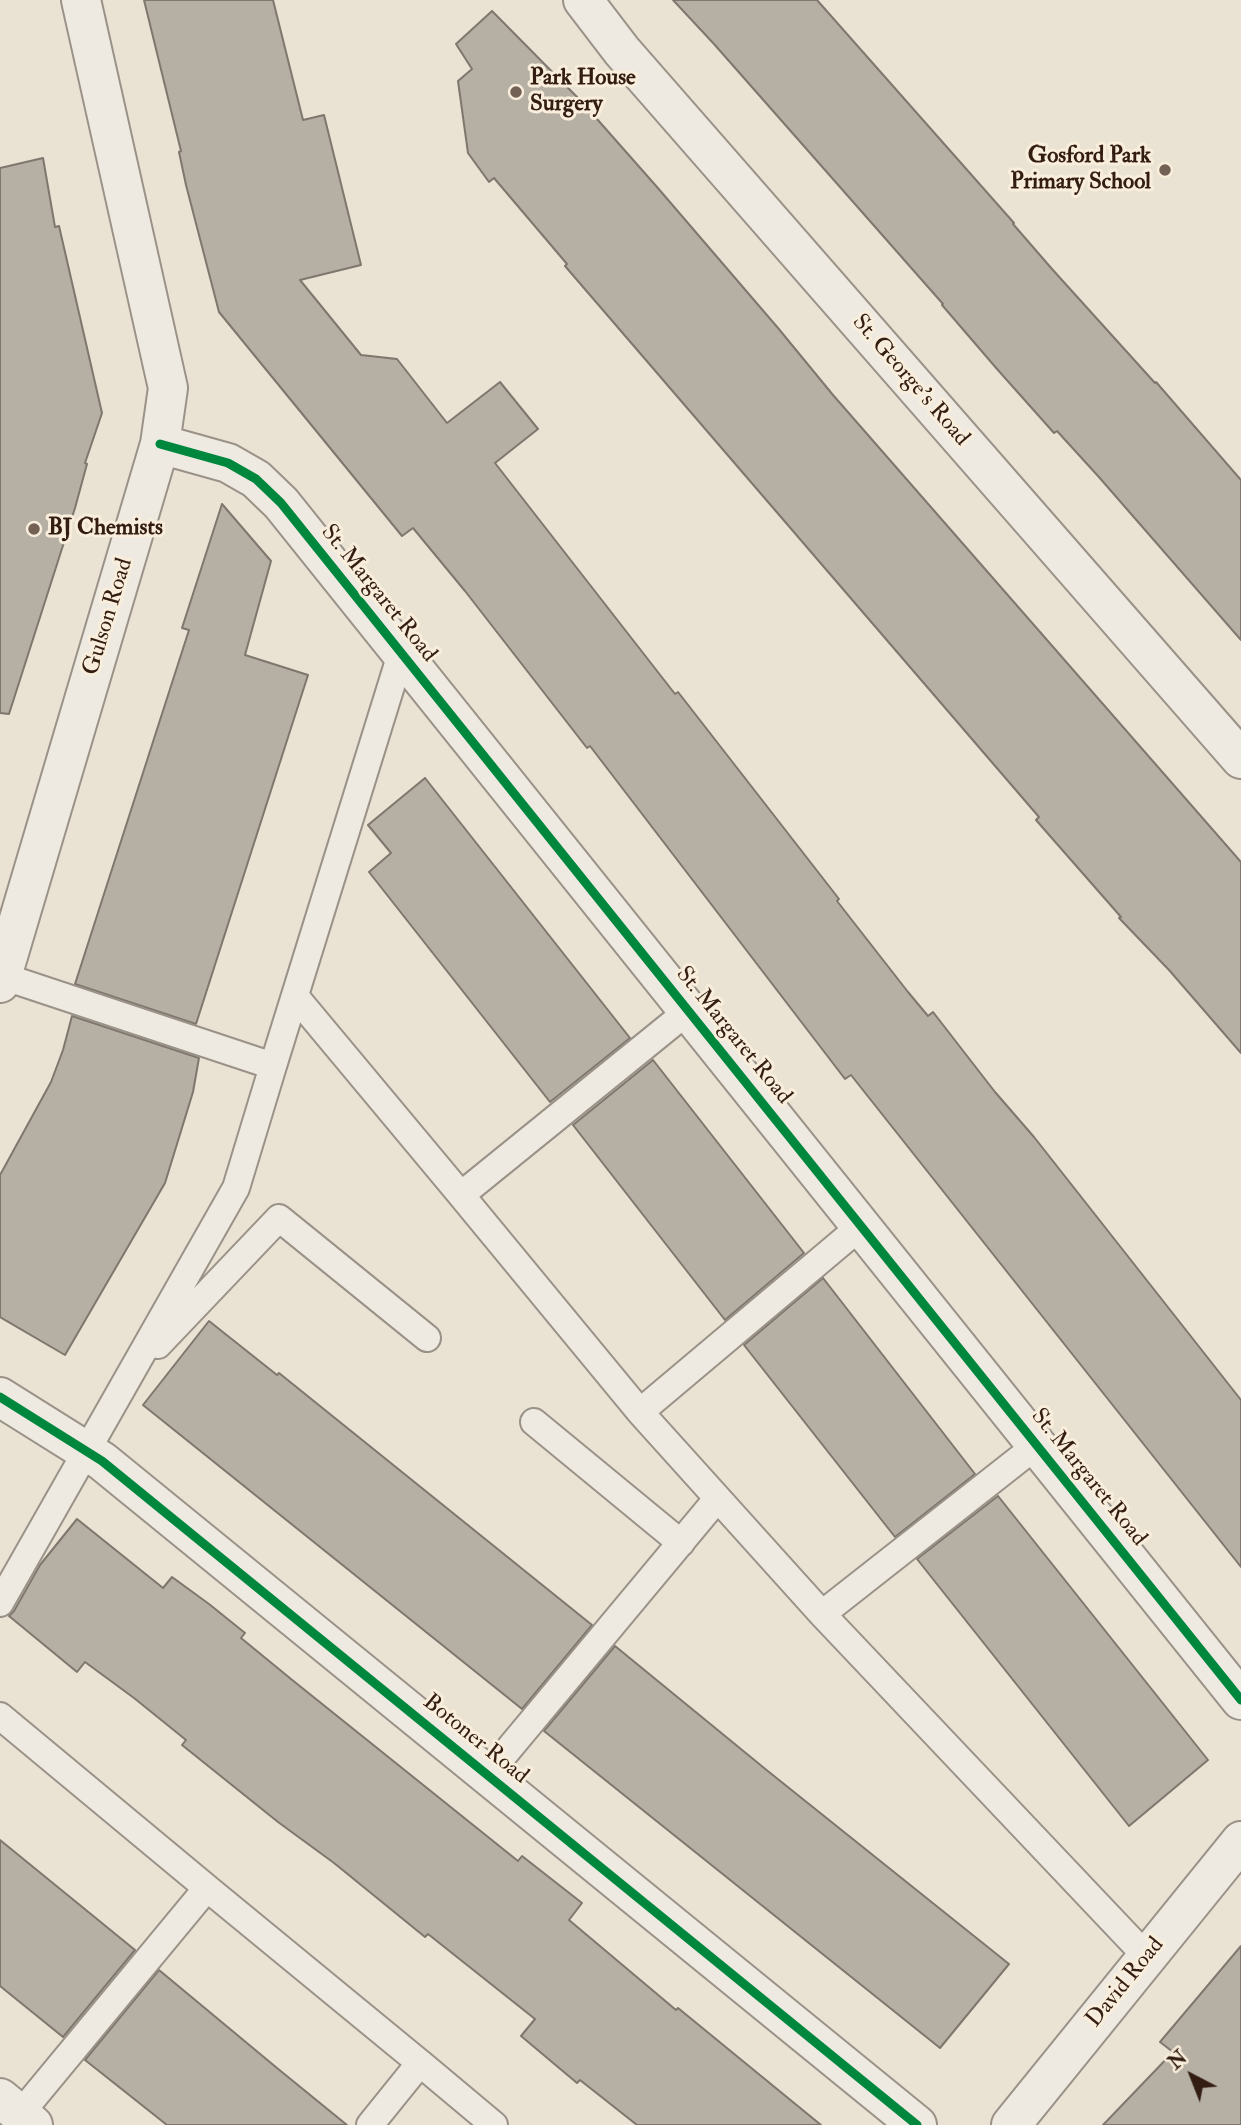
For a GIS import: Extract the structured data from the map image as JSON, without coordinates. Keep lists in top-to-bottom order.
{
  "streets": {
    "street": [
      "St. George's Road",
      "St. Margaret Road",
      "Gulson Road",
      "Botoner Road",
      "David Road"
    ]
  },
  "crossings": [
    ["St. Margaret Road", "Gulson Road"]
  ],
  "places": ["Park House Surgery", "Gosford Park Primary School", "BJ Chemists"],
  "north": "top left"
}
